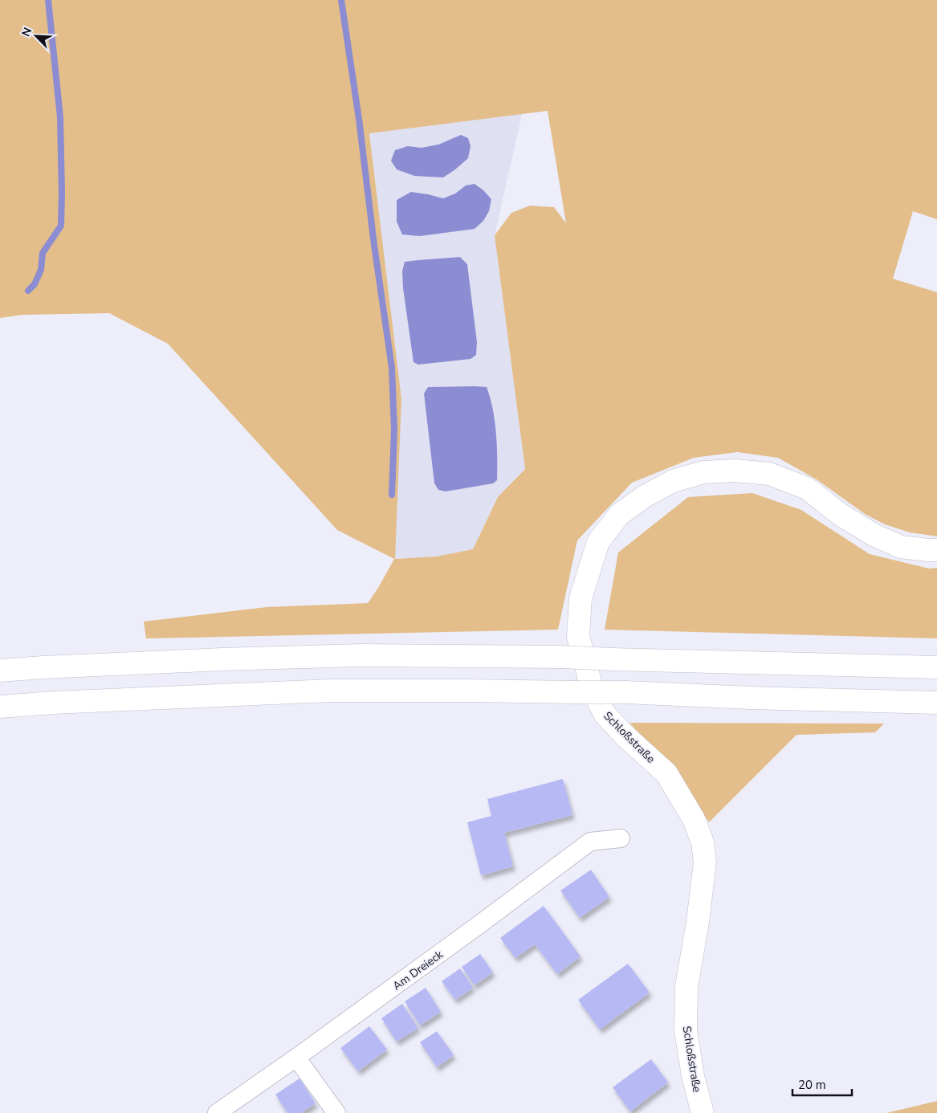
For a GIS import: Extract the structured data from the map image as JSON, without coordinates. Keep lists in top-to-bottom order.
{
  "streets": {
    "main road": ["Schloßstraße"],
    "street": ["Am Dreieck"]
  },
  "scale_bar": "20 m",
  "north": "top left"
}
